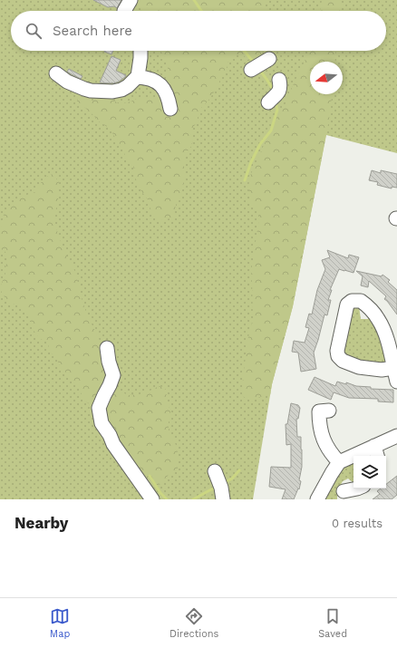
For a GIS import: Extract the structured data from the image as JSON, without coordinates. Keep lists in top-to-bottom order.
{
  "north": "left",
  "page": {
    "search": "Search here",
    "heading": ["Nearby", "0 results"],
    "nav": ["Map", "Directions", "Saved"]
  }
}
